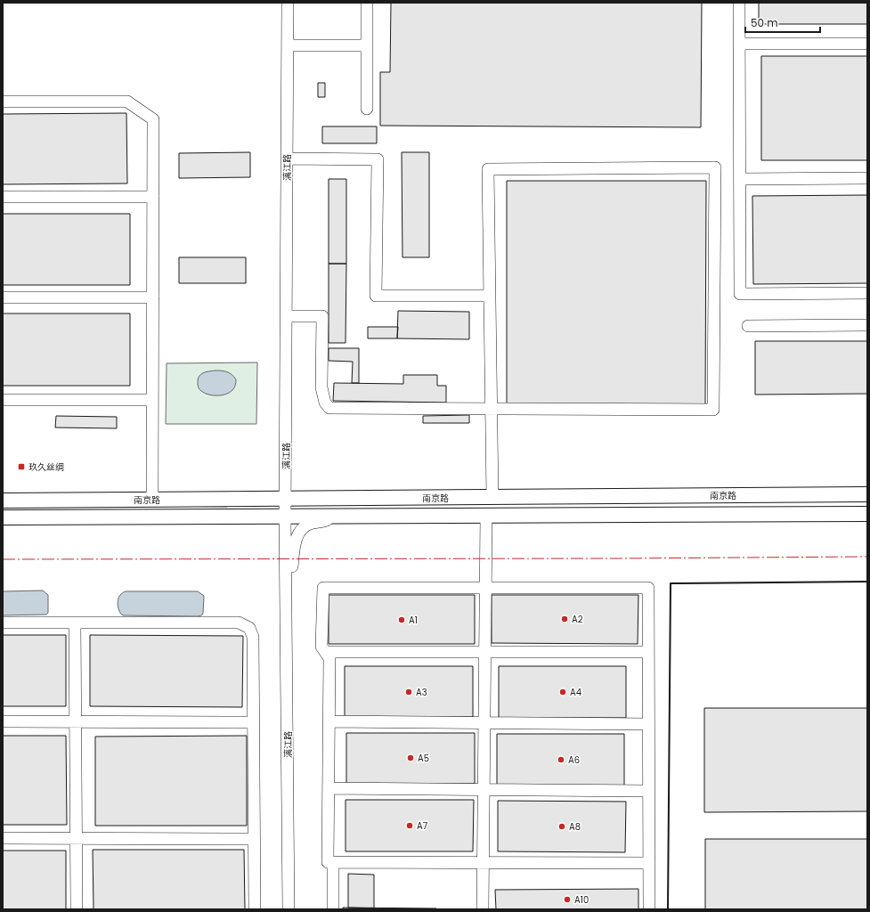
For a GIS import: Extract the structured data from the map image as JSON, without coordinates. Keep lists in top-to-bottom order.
{
  "streets": {
    "main road": ["南京路"],
    "street": ["漓江路"]
  },
  "crossings": [
    ["漓江路", "南京路"]
  ],
  "places": {
    "transit": ["玖久丝绸"],
    "other": [
      "A2",
      "A1",
      "A3",
      "A4",
      "A5",
      "A6",
      "A7",
      "A8",
      "A10"
    ]
  },
  "scale_bar": "50 m"
}
